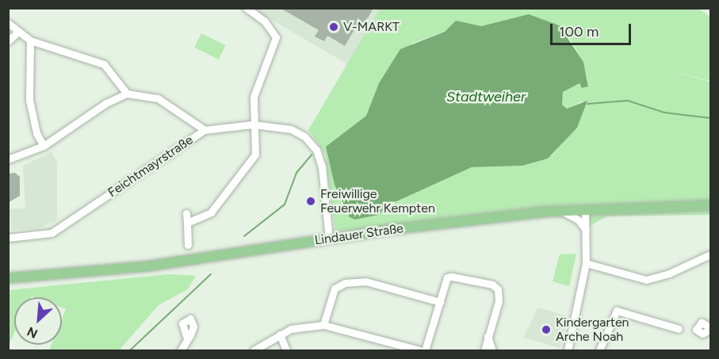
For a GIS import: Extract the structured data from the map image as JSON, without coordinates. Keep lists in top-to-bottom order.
{
  "streets": {
    "main road": ["Lindauer Straße"],
    "street": ["Feichtmayrstraße"]
  },
  "crossings": [
    ["Feichtmayrstraße", "Lindauer Straße"]
  ],
  "water": ["Stadtweiher"],
  "places": ["V-MARKT", "Freiwillige Feuerwehr Kempten", "Kindergarten Arche Noah"],
  "scale_bar": "100 m",
  "north": "bottom left"
}
